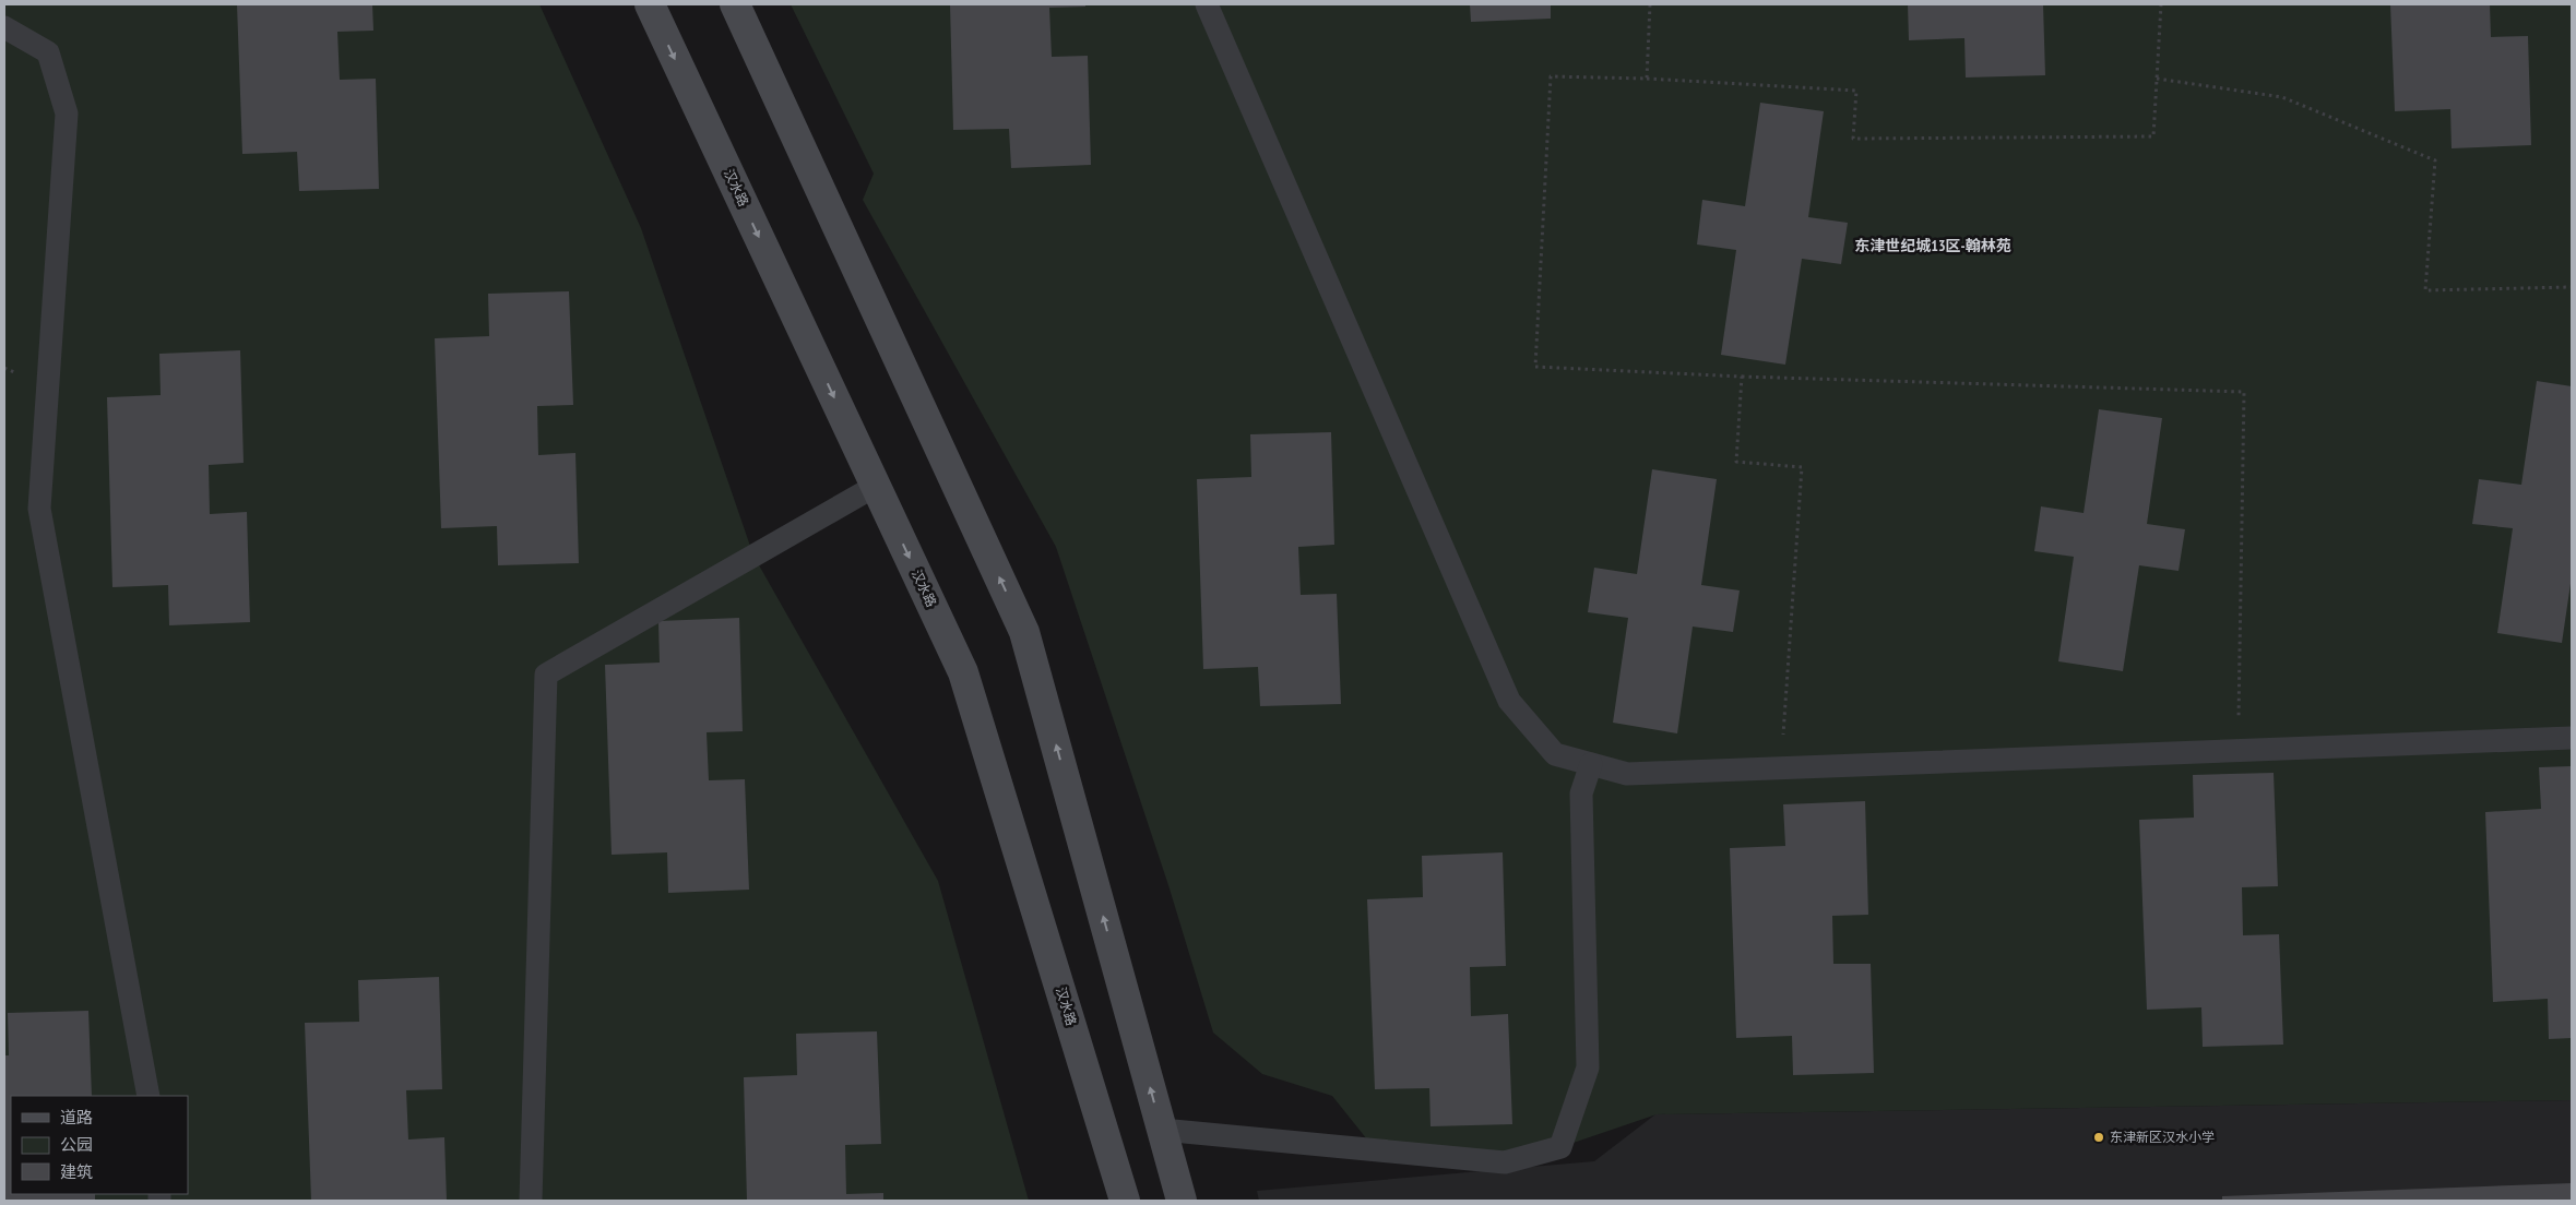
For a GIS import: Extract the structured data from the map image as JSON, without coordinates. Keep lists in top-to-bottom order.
{
  "streets": {
    "main road": ["汉水路"]
  },
  "districts": ["东津世纪城13区-翰林苑"],
  "places": ["东津新区汉水小学"],
  "legend": ["道路", "公园", "建筑"]
}
